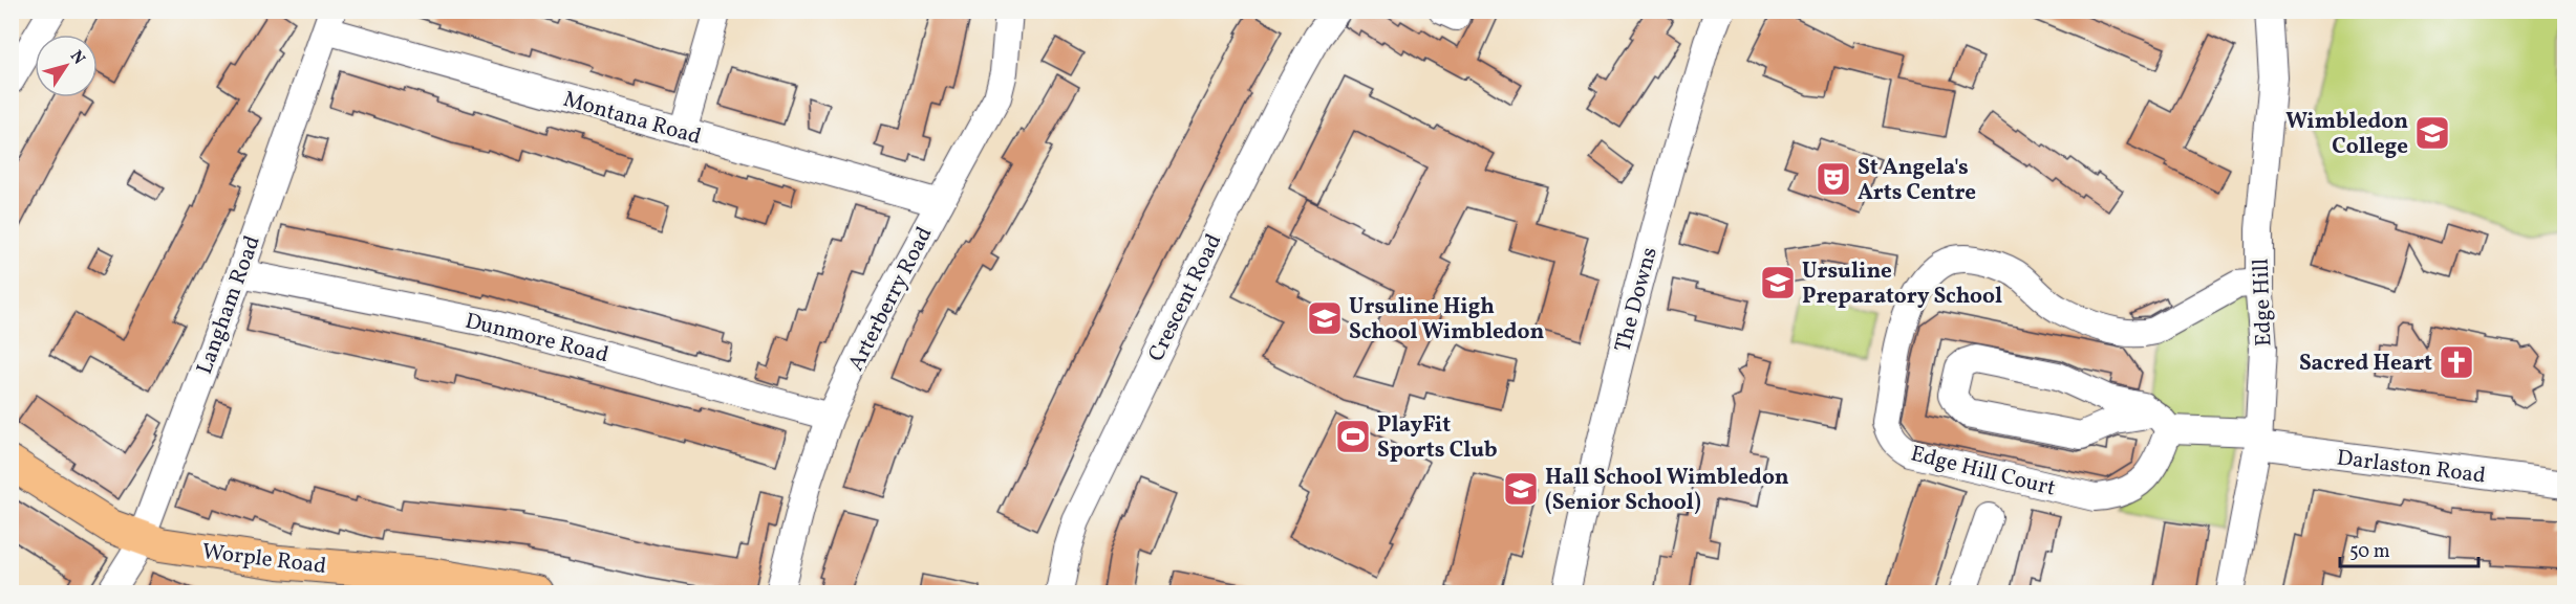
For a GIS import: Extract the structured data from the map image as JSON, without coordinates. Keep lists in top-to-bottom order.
{
  "streets": {
    "main road": ["Worple Road"],
    "street": [
      "Montana Road",
      "Crescent Road",
      "Arterberry Road",
      "The Downs",
      "Edge Hill",
      "Langham Road",
      "Dunmore Road",
      "Darlaston Road",
      "Edge Hill Court"
    ]
  },
  "crossings": [
    ["Montana Road", "Arterberry Road"],
    ["Montana Road", "Langham Road"],
    ["Arterberry Road", "Dunmore Road"],
    ["Edge Hill", "Darlaston Road"],
    ["Edge Hill", "Edge Hill Court"],
    ["Langham Road", "Dunmore Road"],
    ["Langham Road", "Worple Road"]
  ],
  "places": {
    "school or university": [
      "Wimbledon College",
      "Ursuline Preparatory School",
      "Ursuline High School Wimbledon",
      "Hall School Wimbledon (Senior School)"
    ],
    "theatre": ["St Angela's Arts Centre"],
    "church": ["Sacred Heart"],
    "sports": ["PlayFit Sports Club"]
  },
  "scale_bar": "50 m",
  "north": "top right"
}
